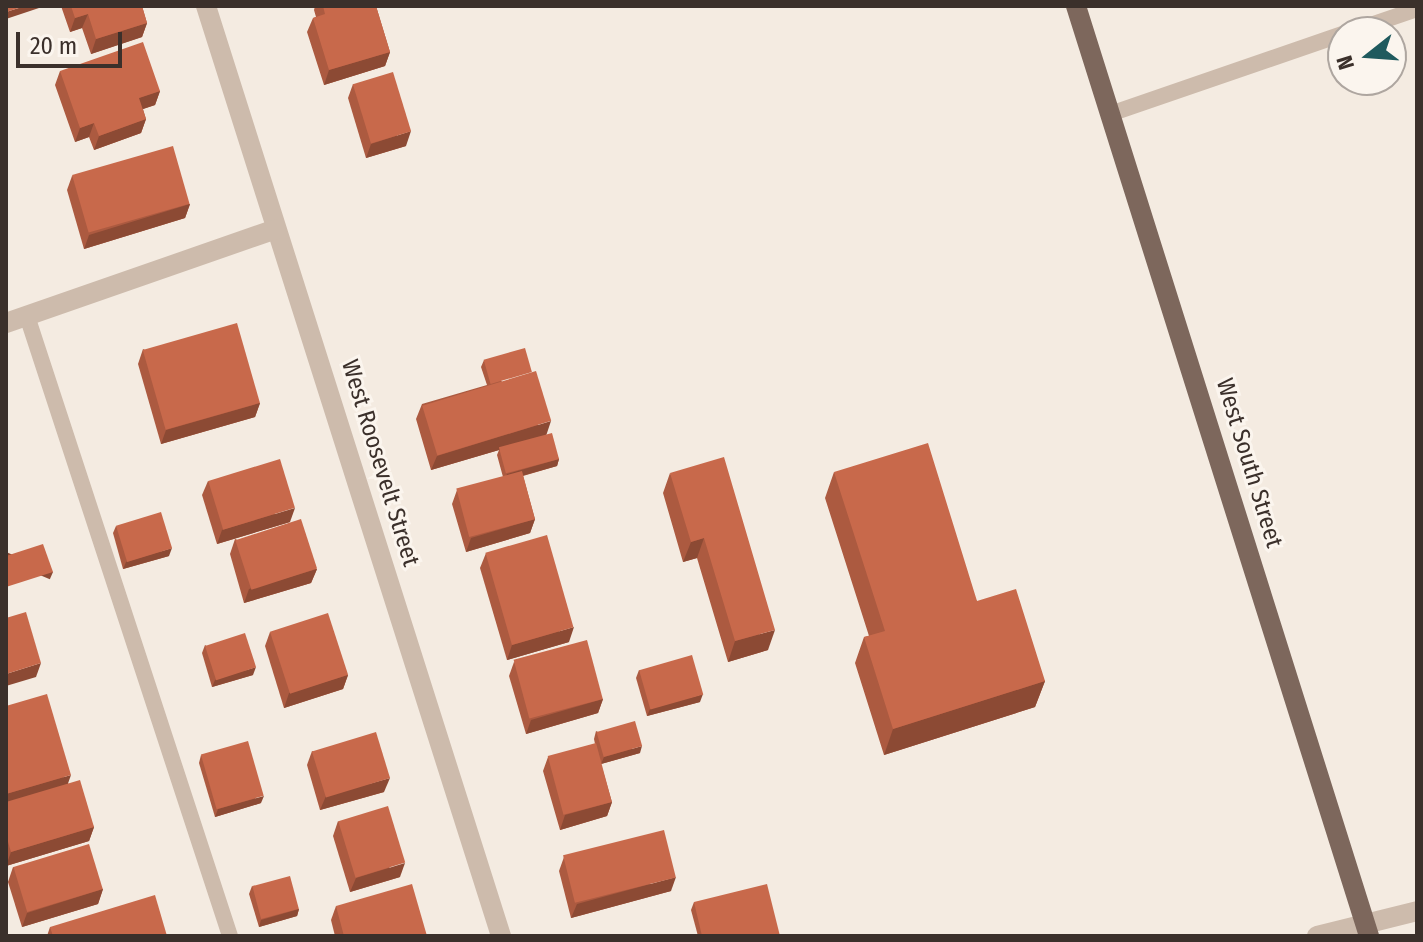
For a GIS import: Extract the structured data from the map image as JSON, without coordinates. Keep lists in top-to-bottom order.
{
  "streets": {
    "main road": ["West South Street"],
    "street": ["West Roosevelt Street"]
  },
  "scale_bar": "20 m",
  "north": "left"
}
